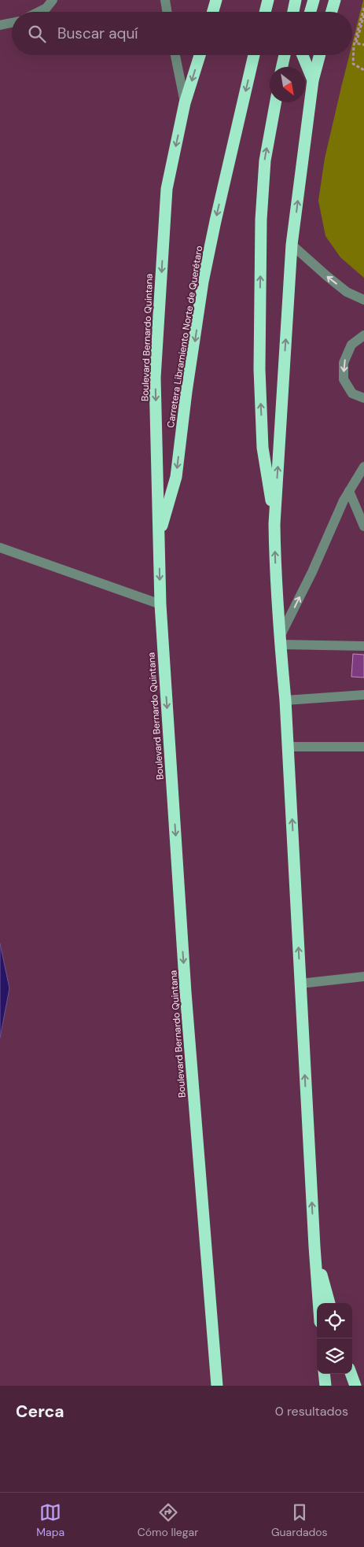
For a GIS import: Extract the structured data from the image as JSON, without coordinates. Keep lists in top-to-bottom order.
{
  "streets": {
    "highway": ["Carretera Libramiento Norte de Querétaro", "Boulevard Bernardo Quintana"]
  },
  "crossings": [
    ["Carretera Libramiento Norte de Querétaro", "Boulevard Bernardo Quintana"]
  ],
  "one_way": ["Boulevard Bernardo Quintana"],
  "north": "bottom right",
  "page": {
    "search": "Buscar aquí",
    "heading": ["Cerca", "0 resultados"],
    "nav": ["Mapa", "Cómo llegar", "Guardados"]
  }
}
